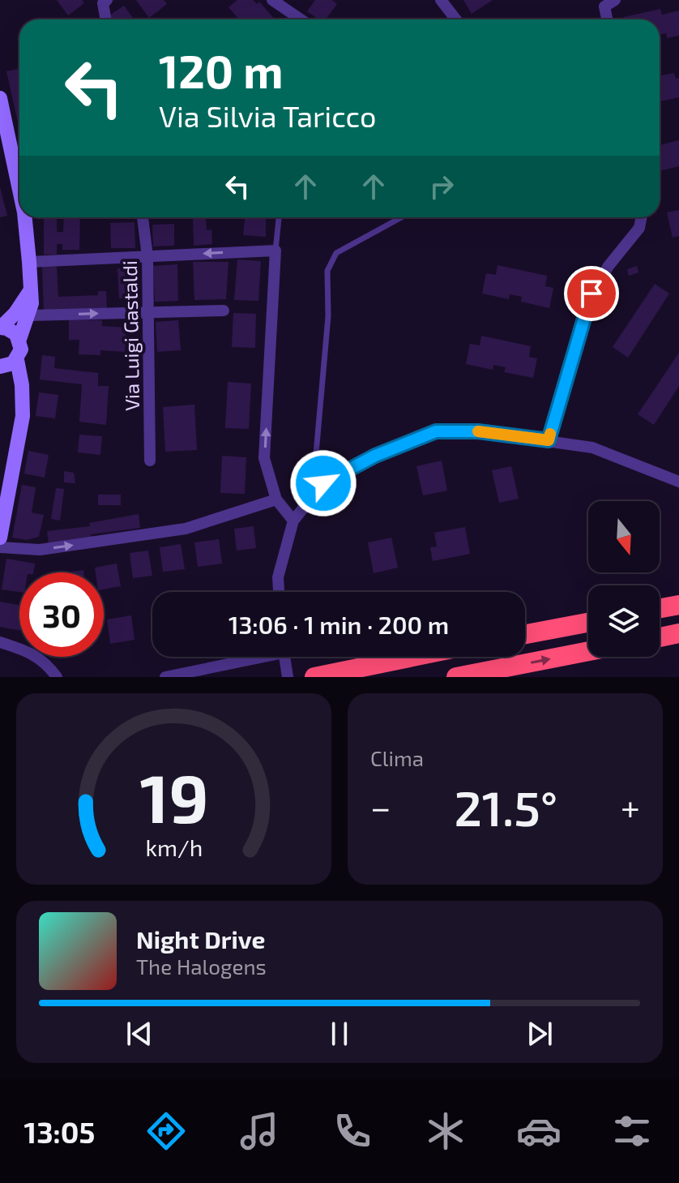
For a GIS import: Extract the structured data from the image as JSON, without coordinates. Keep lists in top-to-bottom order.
{
  "streets": {
    "street": ["Via Luigi Gastaldi"]
  },
  "north": "bottom",
  "page": {
    "turn": ["120 m", "Via Silvia Taricco"],
    "limit": "30",
    "trip": "13:06 · 1 min · 200 m",
    "tile": "Clima",
    "heat": ["−", "21.5°", "+"],
    "song": ["Night Drive", "The Halogens"],
    "tabs": "13:05",
    "gauge": ["19", "km/h"]
  }
}
